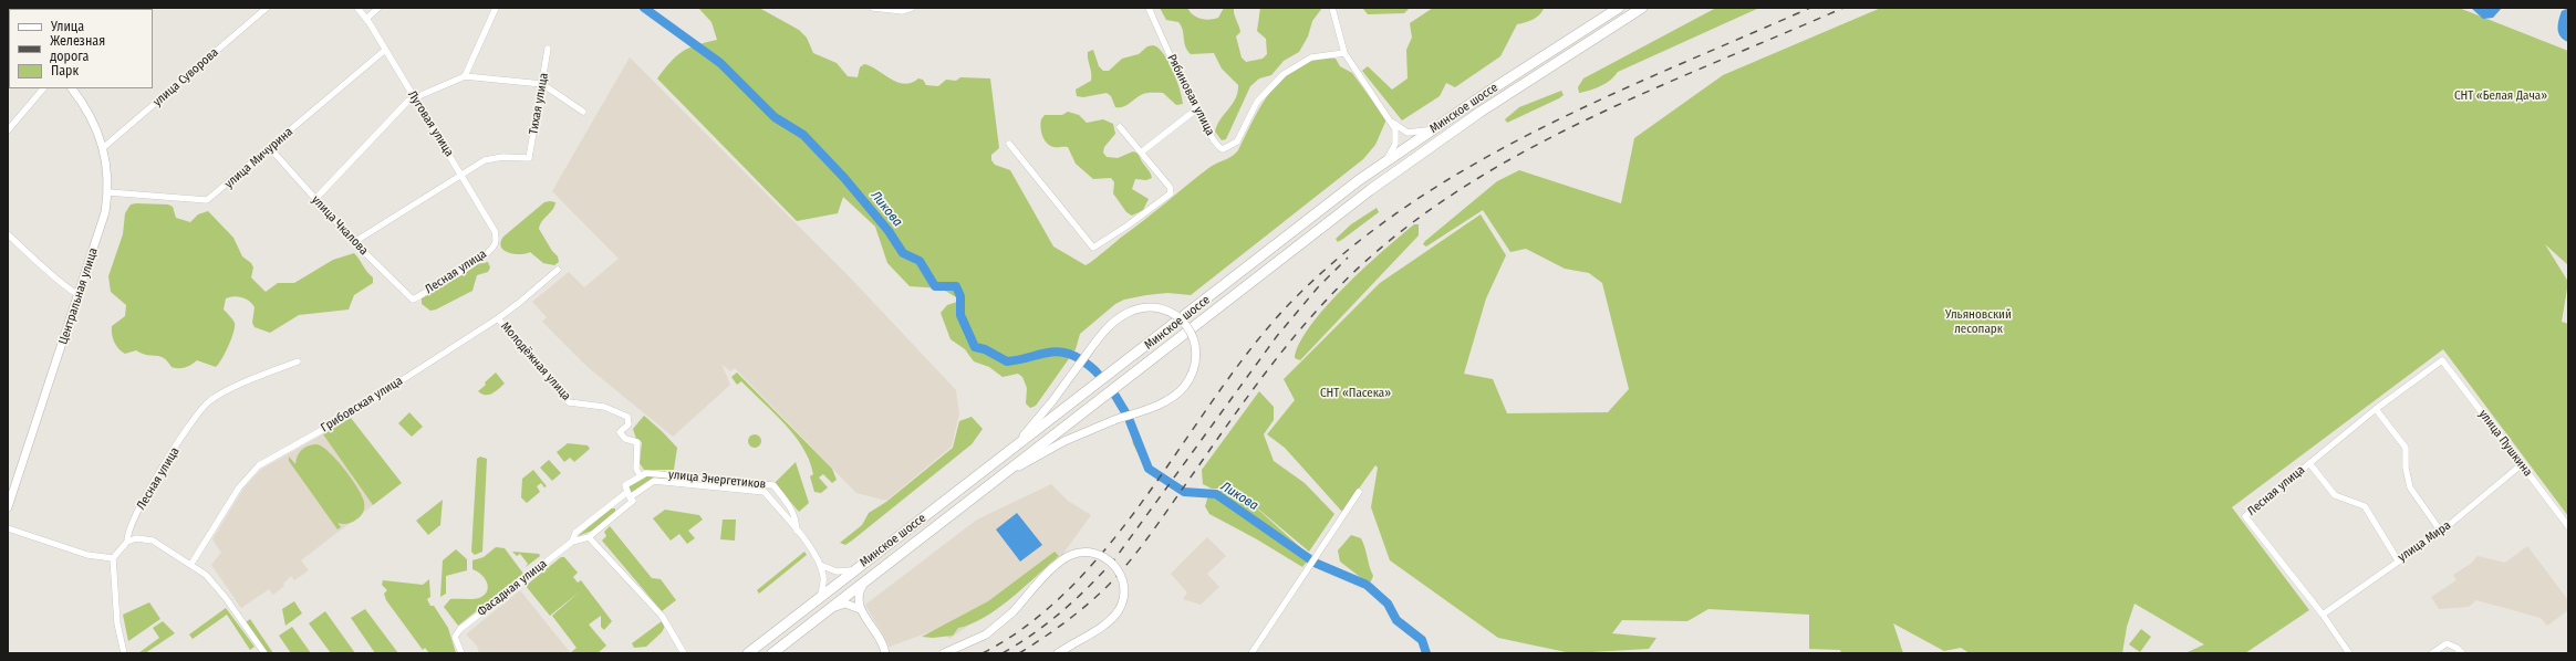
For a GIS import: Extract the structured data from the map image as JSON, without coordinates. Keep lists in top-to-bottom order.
{
  "streets": {
    "highway": ["Минское шоссе"],
    "street": [
      "улица Суворова",
      "Рябиновая улица",
      "Тихая улица",
      "Луговая улица",
      "улица Мичурина",
      "улица Чкалова",
      "Лесная улица",
      "Центральная улица",
      "Молодёжная улица",
      "Грибовская улица",
      "улица Пушкина",
      "улица Энергетиков",
      "улица Мира",
      "Фасадная улица"
    ]
  },
  "crossings": [
    ["улица Суворова", "Центральная улица"],
    ["Тихая улица", "Луговая улица"],
    ["Луговая улица", "улица Мичурина"],
    ["Луговая улица", "Лесная улица"],
    ["улица Мичурина", "улица Чкалова"],
    ["улица Мичурина", "Центральная улица"],
    ["улица Чкалова", "Лесная улица"],
    ["Лесная улица", "улица Пушкина"],
    ["Лесная улица", "улица Мира"],
    ["Молодёжная улица", "Грибовская улица"],
    ["Молодёжная улица", "улица Энергетиков"],
    ["улица Пушкина", "улица Мира"]
  ],
  "water": ["Ликова"],
  "parks": ["СНТ «Белая Дача»", "Ульяновский лесопарк", "СНТ «Пасека»"],
  "legend": ["Улица", "Железная дорога", "Парк"]
}
